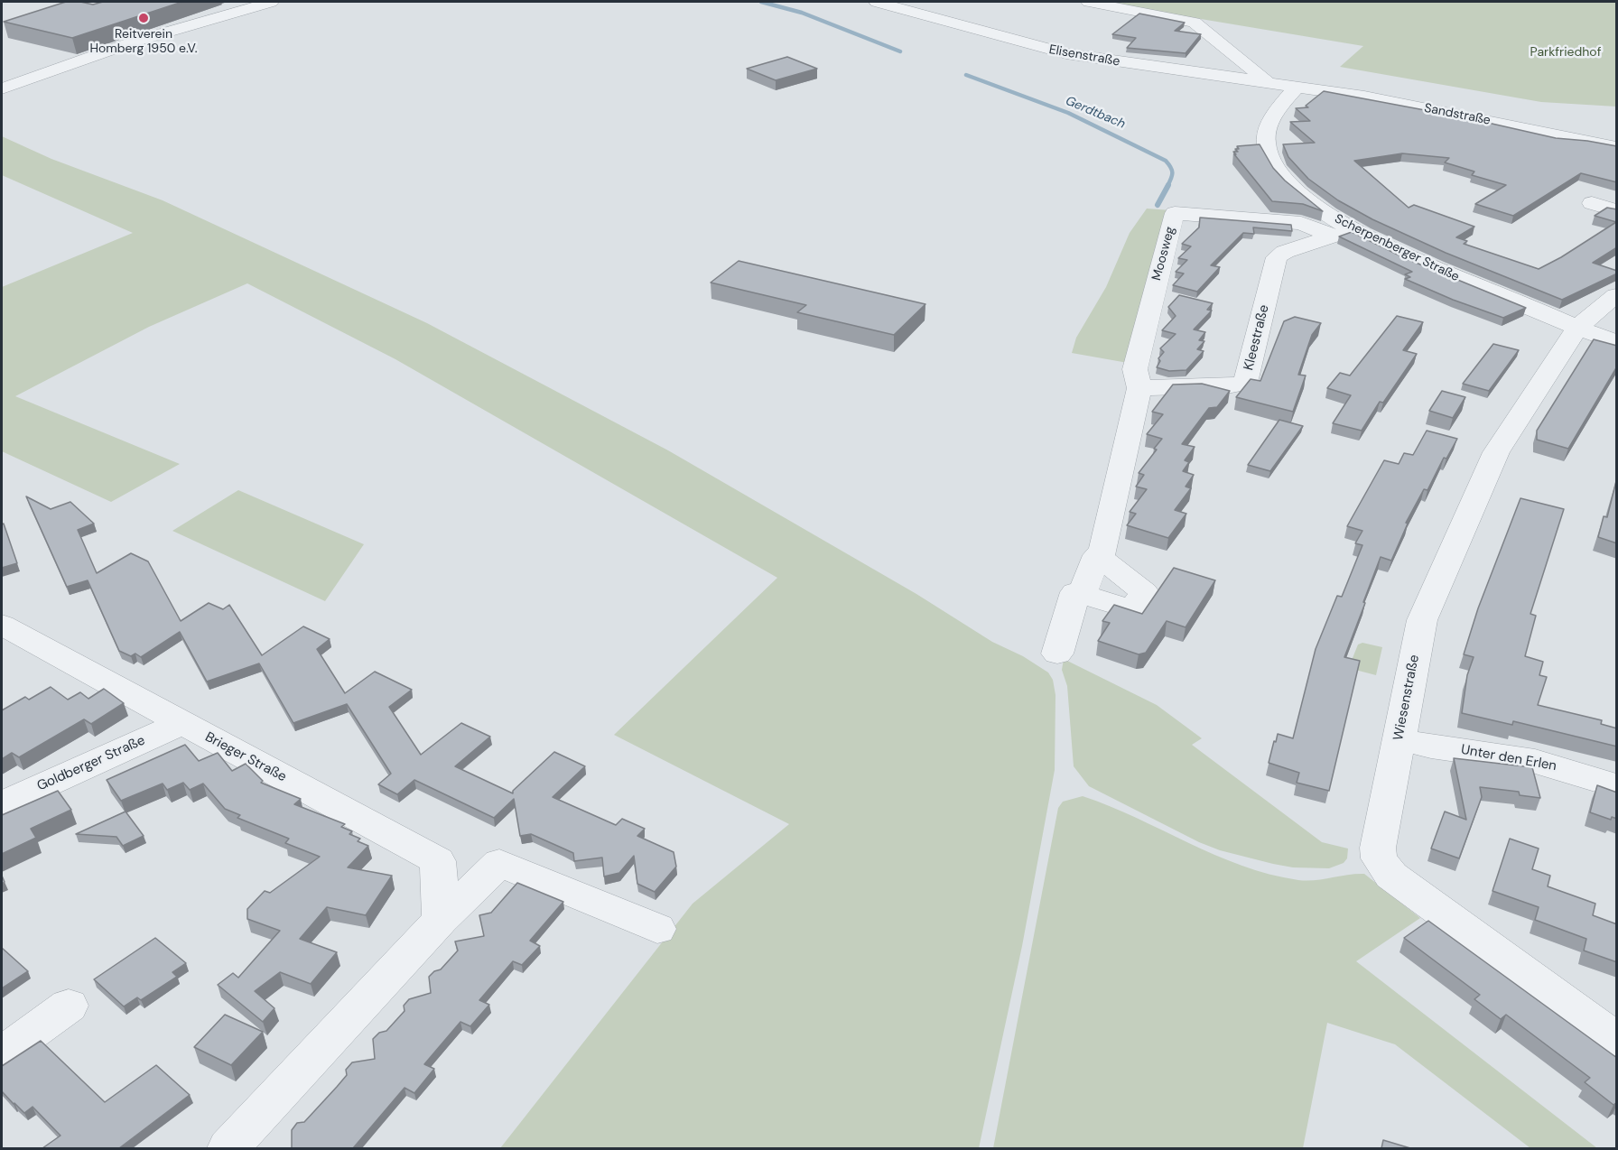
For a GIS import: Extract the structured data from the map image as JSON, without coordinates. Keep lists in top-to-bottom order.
{
  "streets": {
    "street": [
      "Elisenstraße",
      "Sandstraße",
      "Scherpenberger Straße",
      "Moosweg",
      "Kleestraße",
      "Wiesenstraße",
      "Brieger Straße",
      "Unter den Erlen",
      "Goldberger Straße"
    ]
  },
  "crossings": [
    ["Elisenstraße", "Sandstraße"],
    ["Elisenstraße", "Scherpenberger Straße"],
    ["Sandstraße", "Scherpenberger Straße"],
    ["Scherpenberger Straße", "Moosweg"],
    ["Scherpenberger Straße", "Kleestraße"],
    ["Scherpenberger Straße", "Wiesenstraße"],
    ["Moosweg", "Kleestraße"],
    ["Wiesenstraße", "Unter den Erlen"],
    ["Brieger Straße", "Goldberger Straße"]
  ],
  "water": ["Gerdtbach"],
  "parks": ["Parkfriedhof"],
  "places": ["Reitverein Homberg 1950 e.V."]
}
